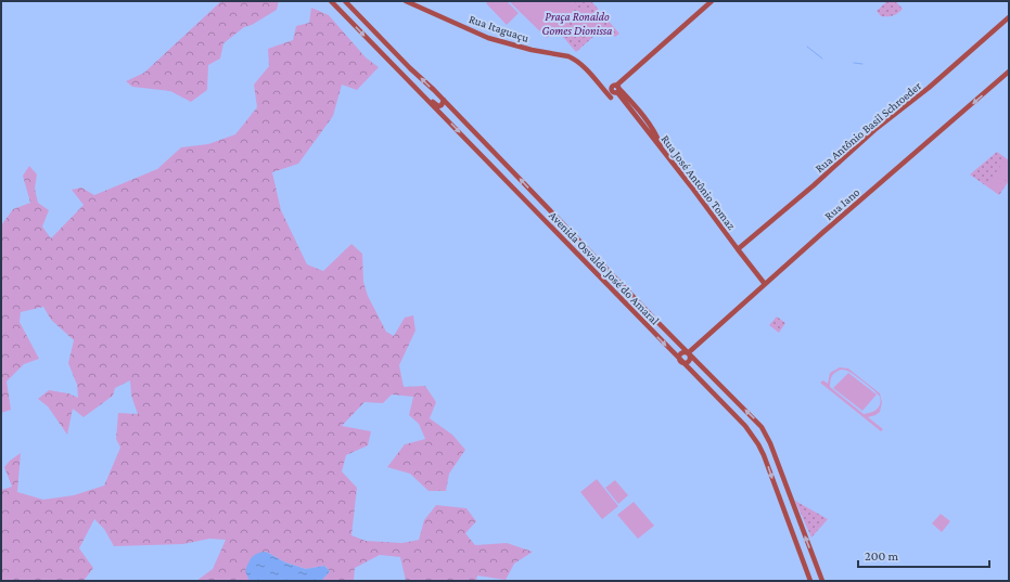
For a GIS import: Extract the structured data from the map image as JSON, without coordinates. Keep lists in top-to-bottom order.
{
  "streets": {
    "main road": [
      "Rua Itaguaçu",
      "Rua Antônio Basil Schroeder",
      "Rua José Antônio Tomaz",
      "Rua Iano",
      "Avenida Osvaldo José do Amaral"
    ]
  },
  "crossings": [
    ["Rua Antônio Basil Schroeder", "Rua José Antônio Tomaz"],
    ["Rua José Antônio Tomaz", "Rua Iano"],
    ["Rua Iano", "Avenida Osvaldo José do Amaral"]
  ],
  "one_way": ["Rua Iano"],
  "parks": ["Praça Ronaldo Gomes Dionissa"],
  "scale_bar": "200 m"
}
